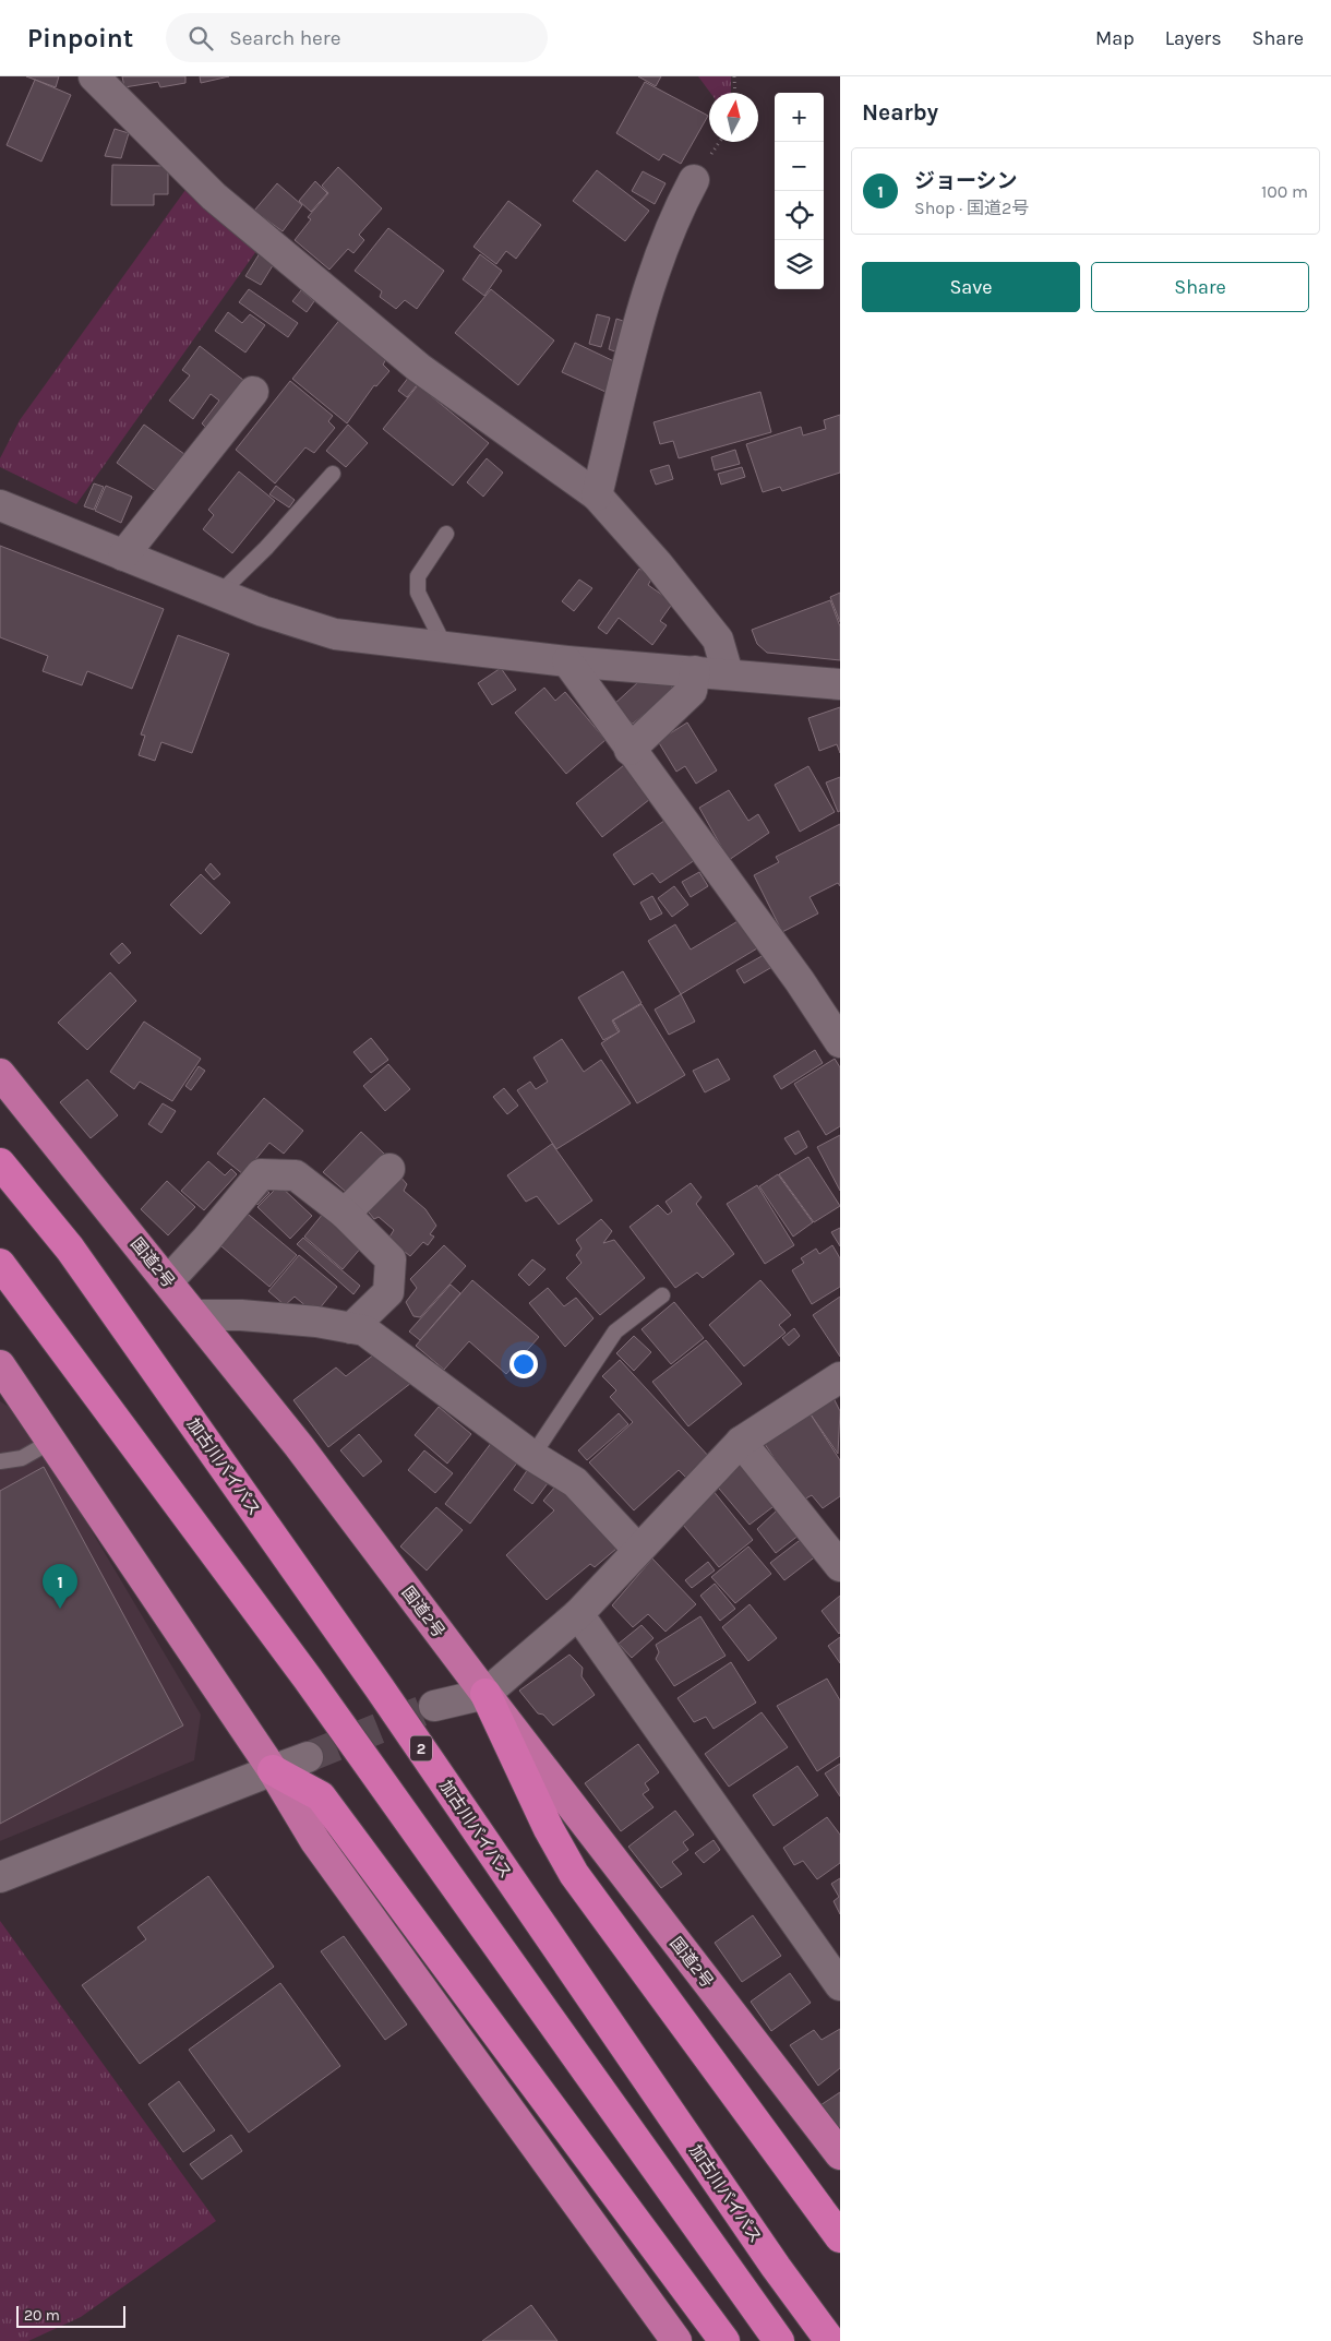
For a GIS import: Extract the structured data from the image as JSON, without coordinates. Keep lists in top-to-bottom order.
{
  "streets": {
    "highway": ["国道2号", "加古川バイパス", "2"]
  },
  "scale_bar": "20 m",
  "north": "top",
  "page": {
    "header": "Pinpoint",
    "search": "Search here",
    "nav": ["Map", "Layers", "Share"],
    "heading": "Nearby",
    "map_buttons": ["+", "−"],
    "list": [
      {
        "mark": "1",
        "name": "ジョーシン",
        "note": "Shop · 国道2号",
        "value": "100 m"
      }
    ],
    "buttons": ["Save", "Share"],
    "pins": "1",
    "scale": "20 m"
  }
}
